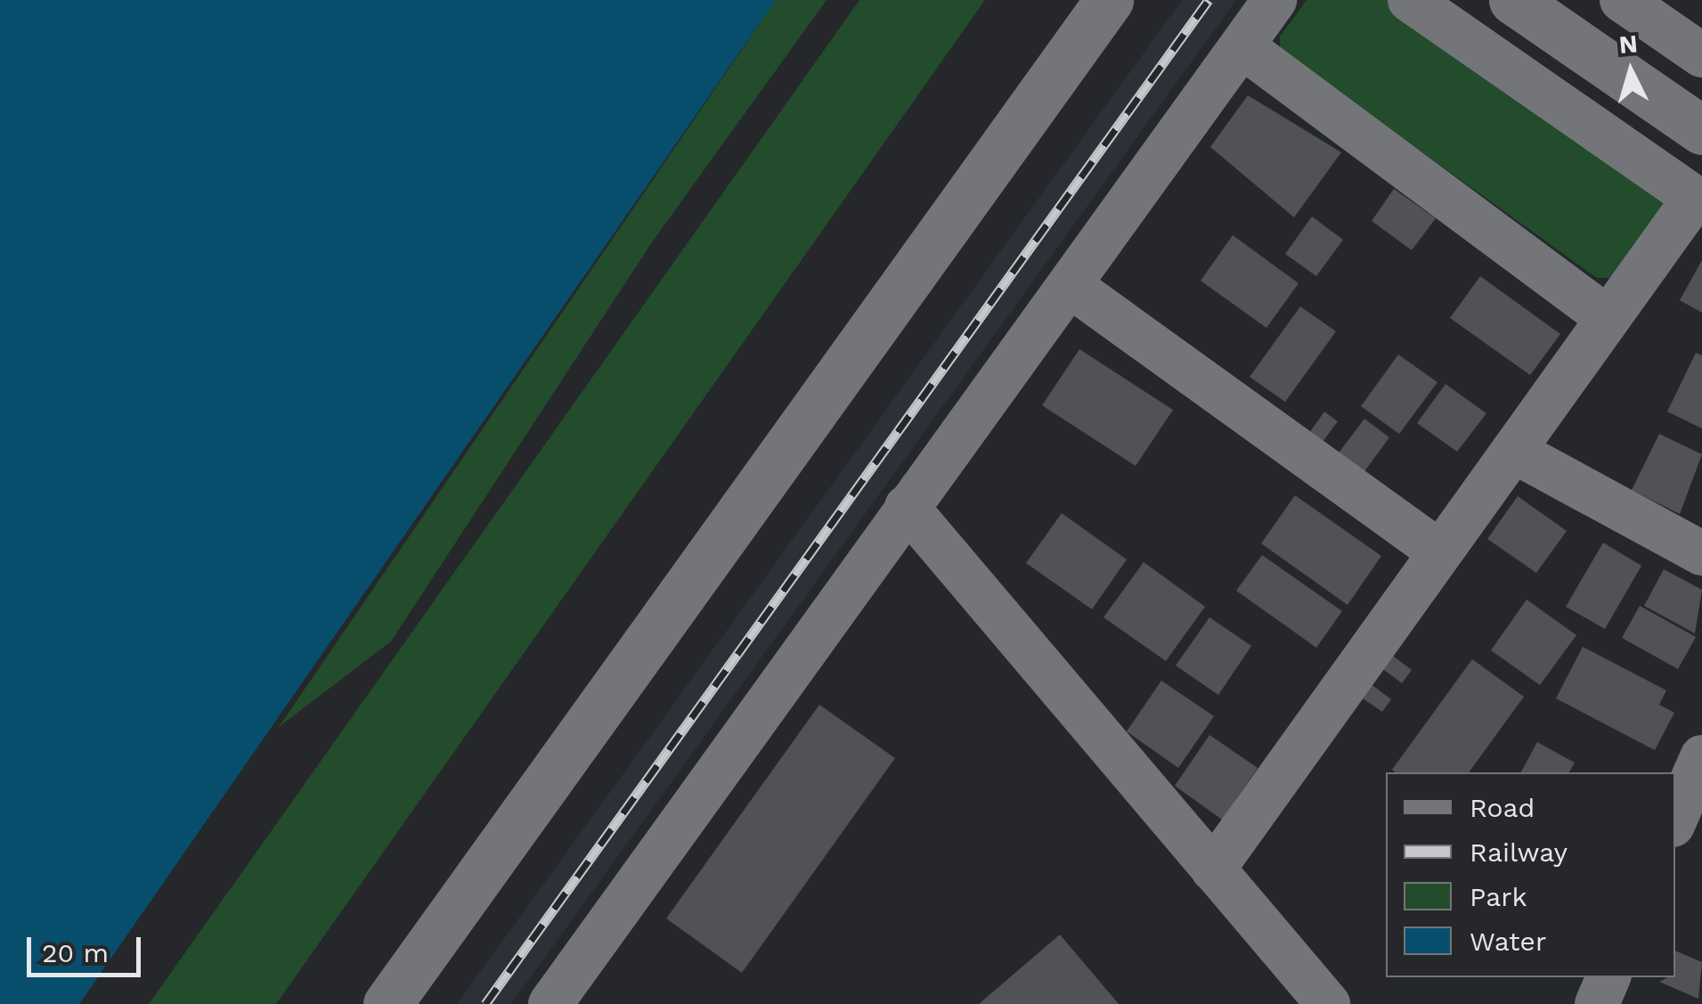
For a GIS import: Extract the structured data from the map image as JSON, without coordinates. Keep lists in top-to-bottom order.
{
  "legend": [
    "Road",
    "Railway",
    "Park",
    "Water"
  ],
  "scale_bar": "20 m",
  "north": "top"
}
